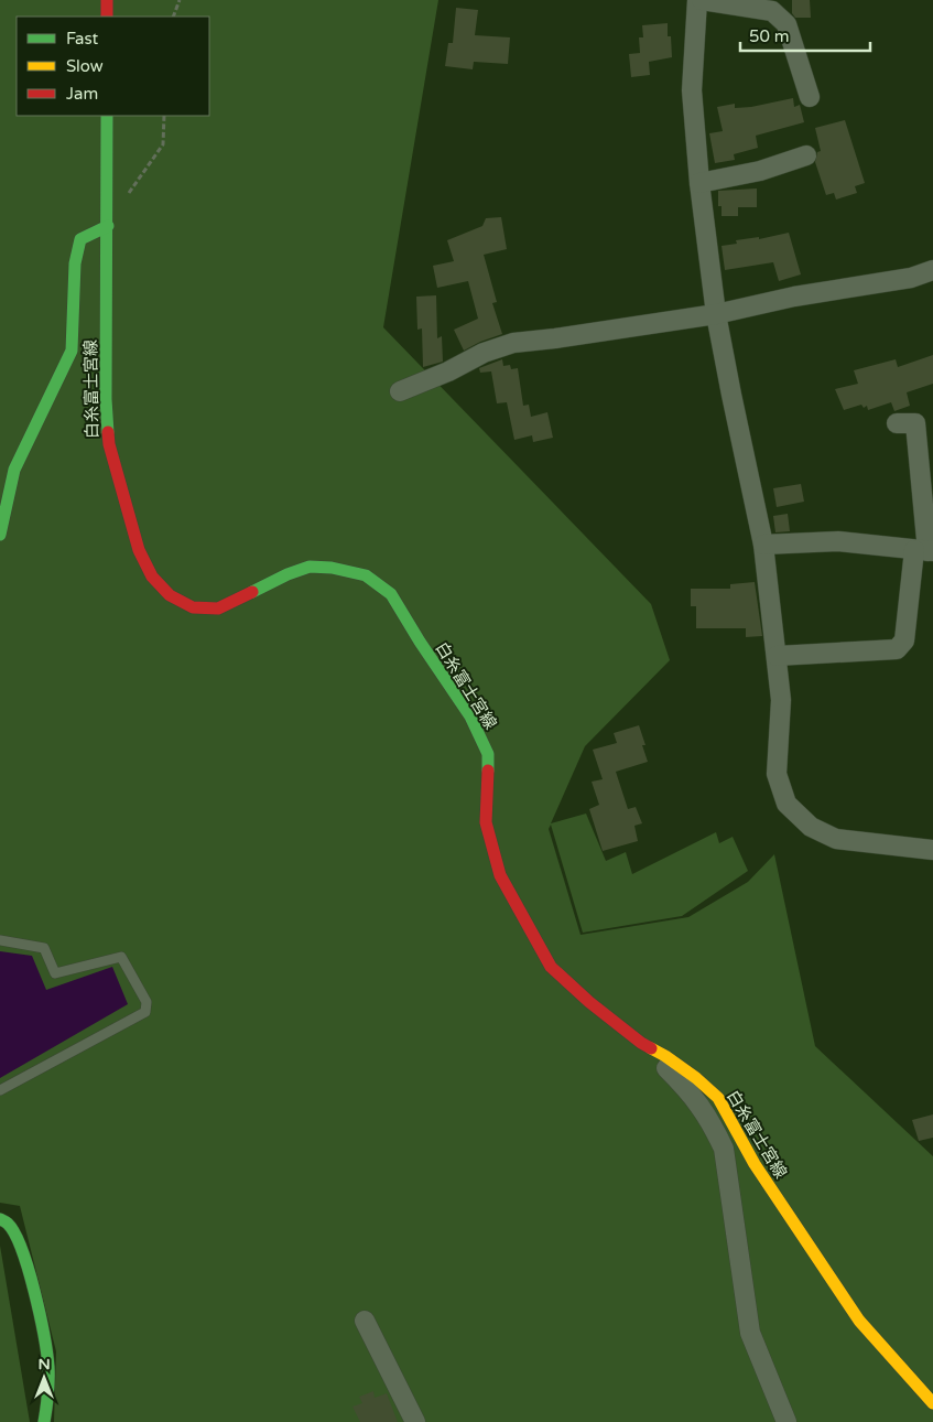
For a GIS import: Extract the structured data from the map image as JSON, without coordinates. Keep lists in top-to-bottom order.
{
  "streets": {
    "main road": ["白糸富士宮線"]
  },
  "legend": ["Fast", "Slow", "Jam"],
  "scale_bar": "50 m",
  "north": "top"
}
